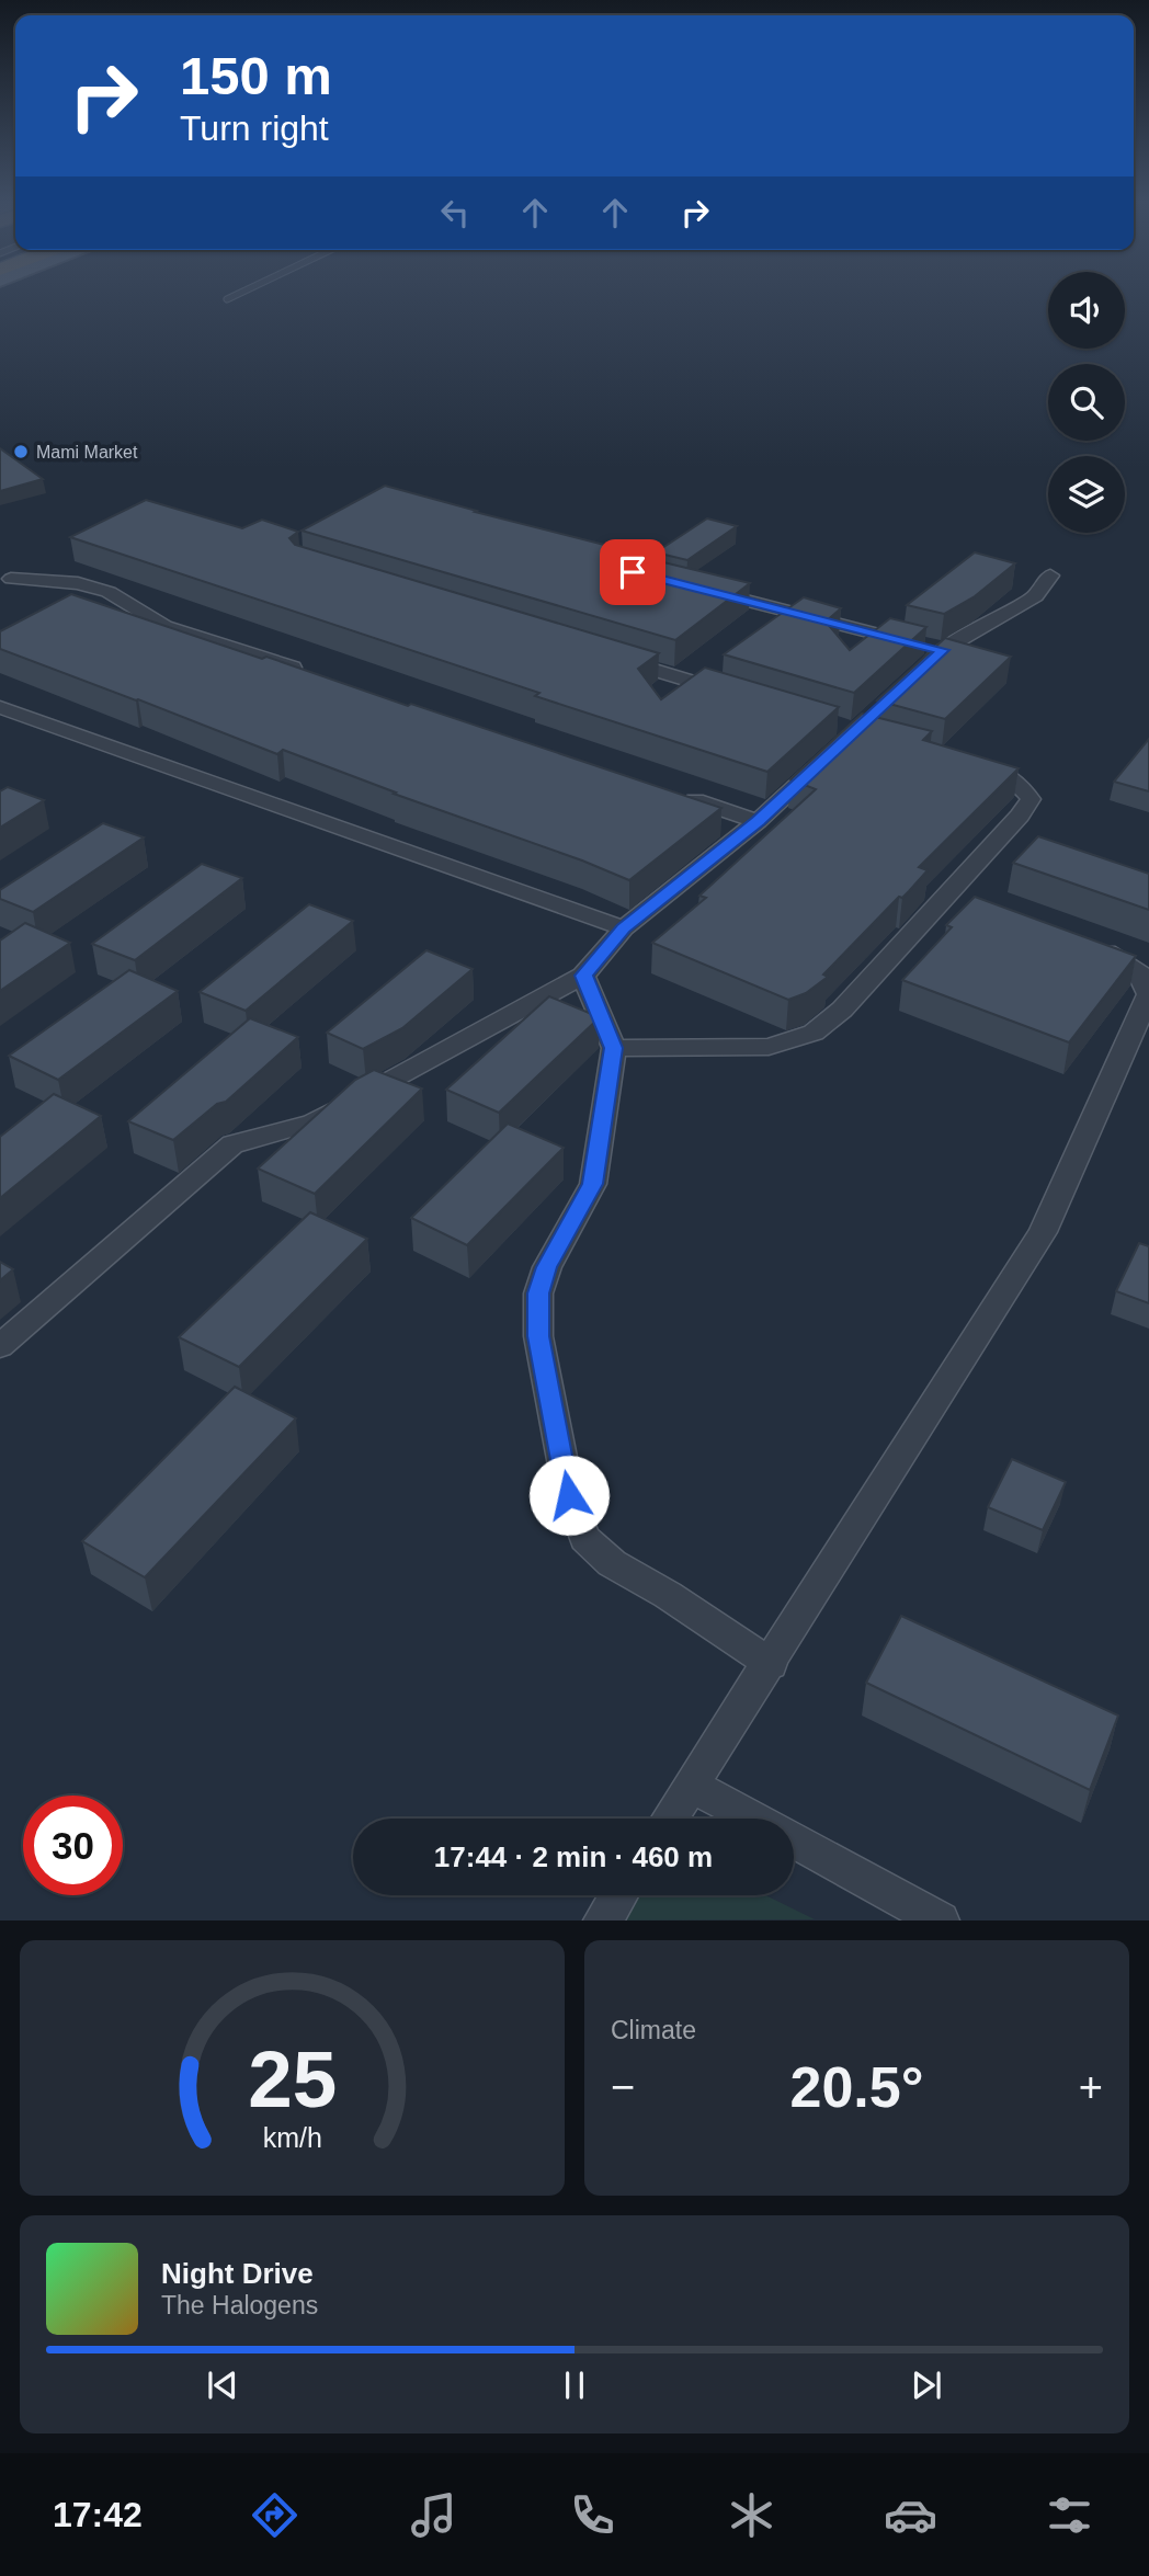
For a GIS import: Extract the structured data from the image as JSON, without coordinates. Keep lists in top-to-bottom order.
{
  "places": ["Mami Market"],
  "page": {
    "turn": ["150 m", "Turn right"],
    "limit": "30",
    "trip": "17:44 · 2 min · 460 m",
    "tile": "Climate",
    "heat": ["−", "20.5°", "+"],
    "song": ["Night Drive", "The Halogens"],
    "tabs": "17:42",
    "gauge": ["25", "km/h"]
  }
}
